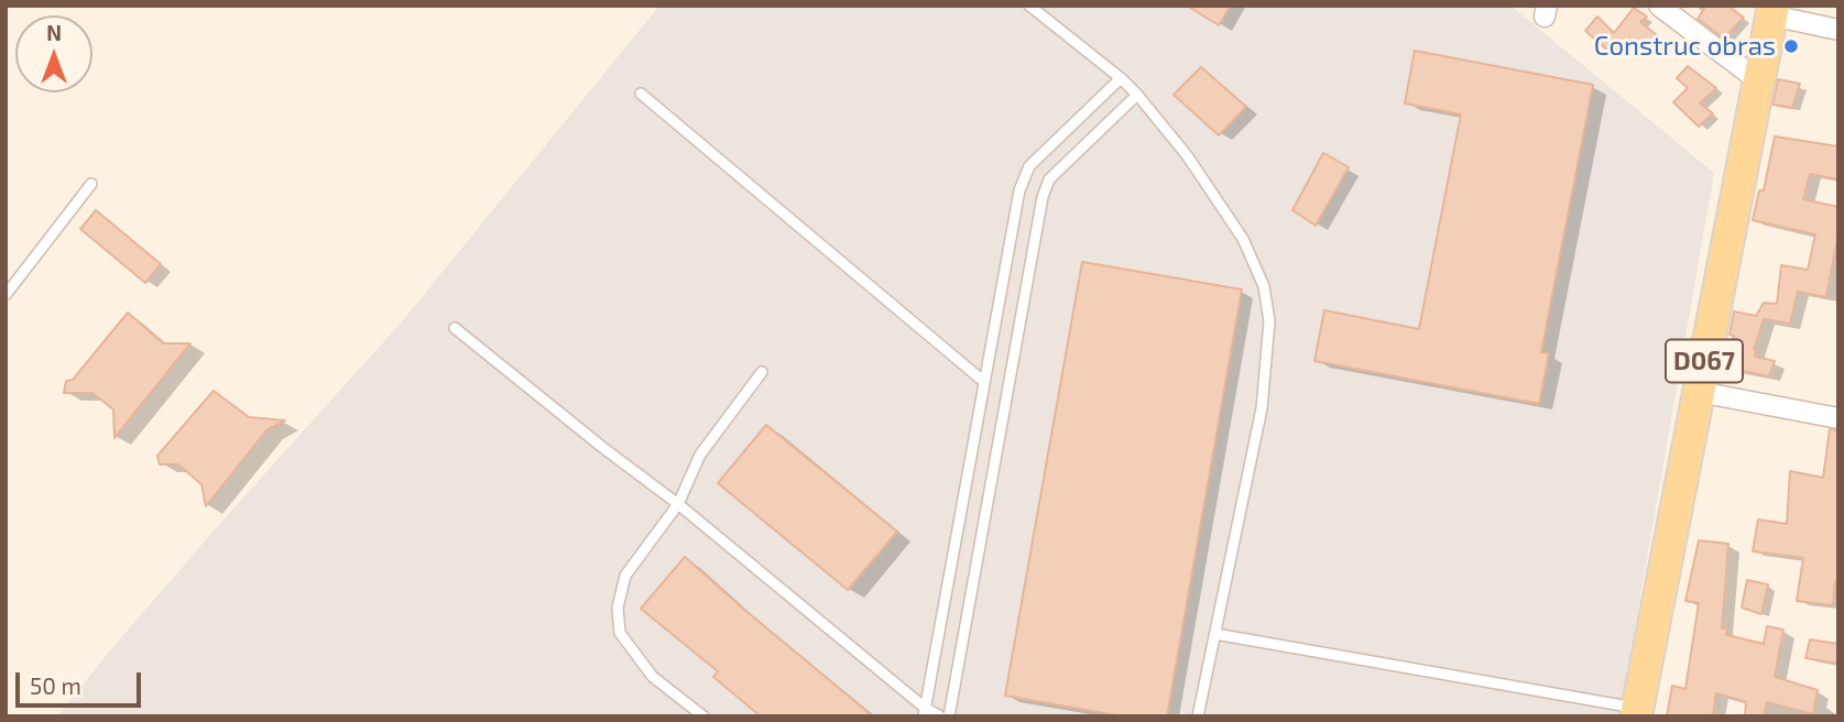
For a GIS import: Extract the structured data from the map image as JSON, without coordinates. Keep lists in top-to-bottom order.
{
  "streets": {
    "main road": ["D067"]
  },
  "places": ["Construc obras"],
  "scale_bar": "50 m",
  "north": "top"
}
